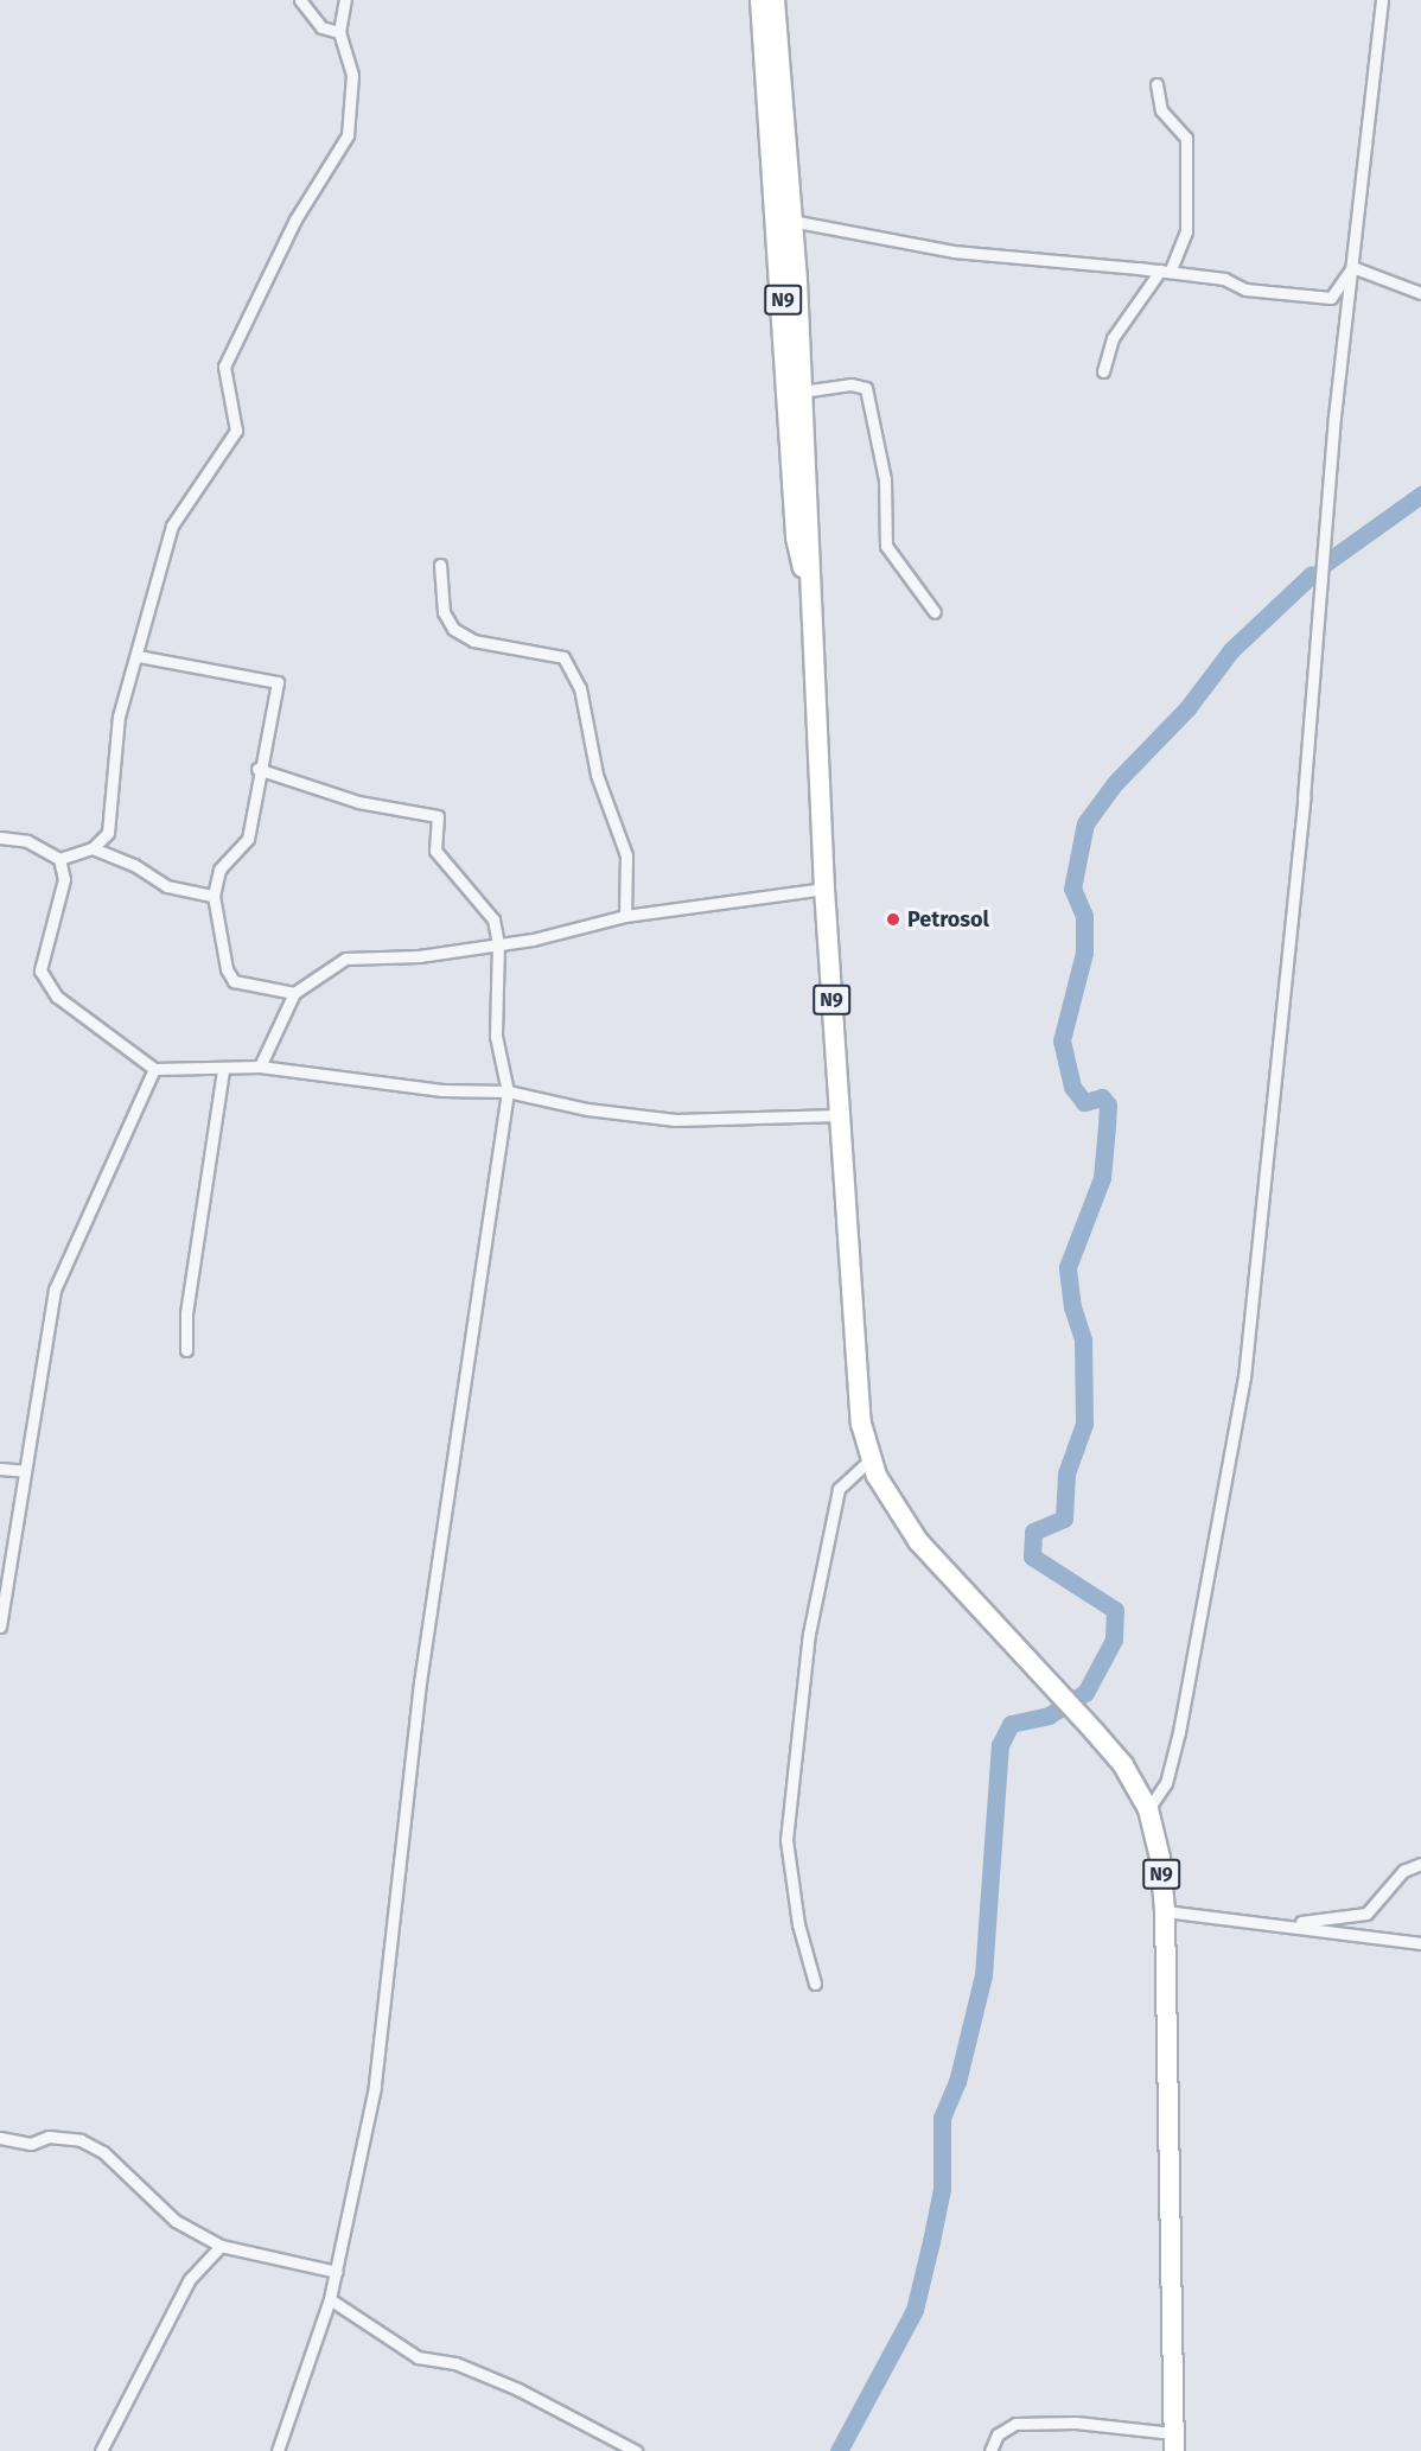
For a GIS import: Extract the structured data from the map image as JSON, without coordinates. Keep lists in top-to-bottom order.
{
  "streets": {
    "highway": ["N9"]
  },
  "places": ["Petrosol"]
}
